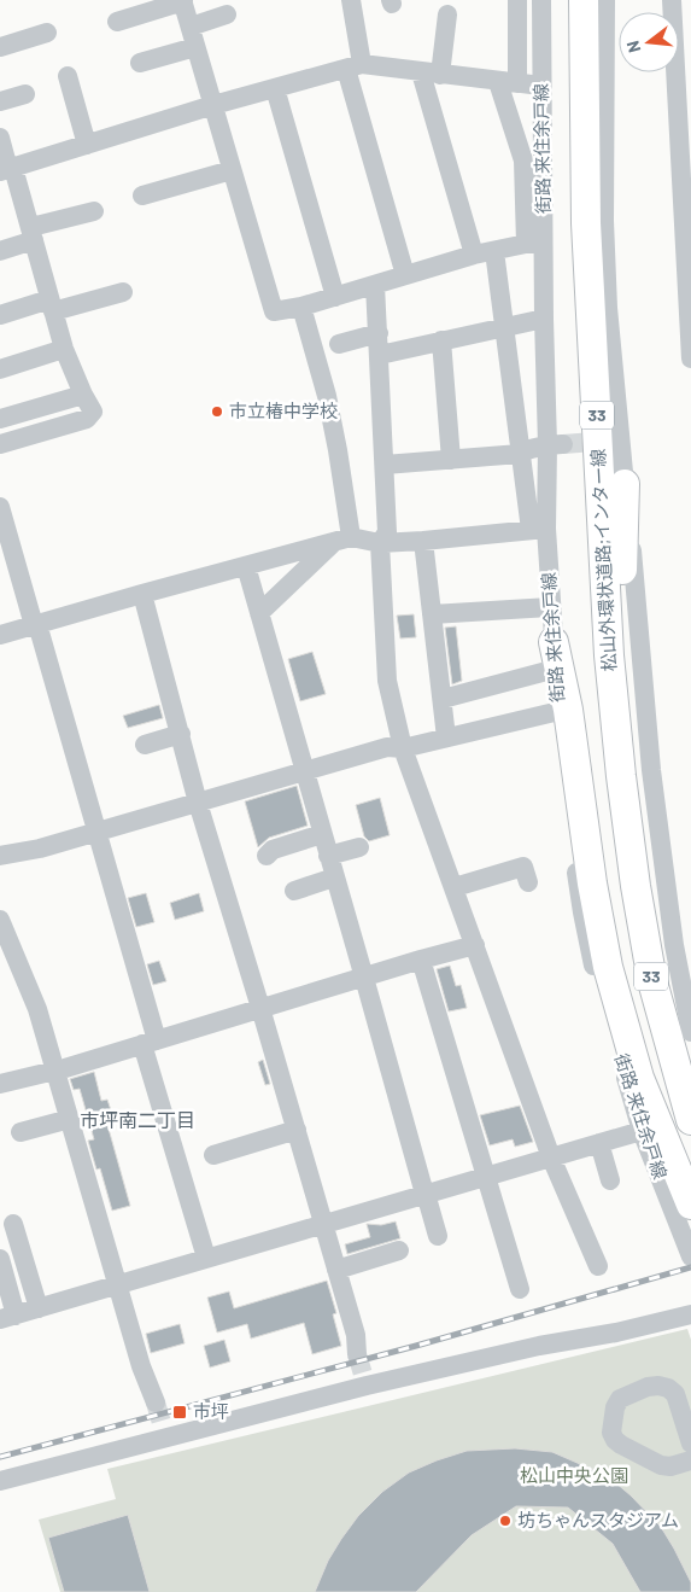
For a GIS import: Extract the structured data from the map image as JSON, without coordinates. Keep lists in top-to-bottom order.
{
  "streets": {
    "highway": ["33", "松山外環状道路;インター線"],
    "street": ["街路 来住余戸線"]
  },
  "districts": ["市坪南二丁目"],
  "parks": ["松山中央公園"],
  "places": {
    "other": ["市立椿中学校", "坊ちゃんスタジアム"],
    "transit": ["市坪"]
  },
  "north": "left"
}
